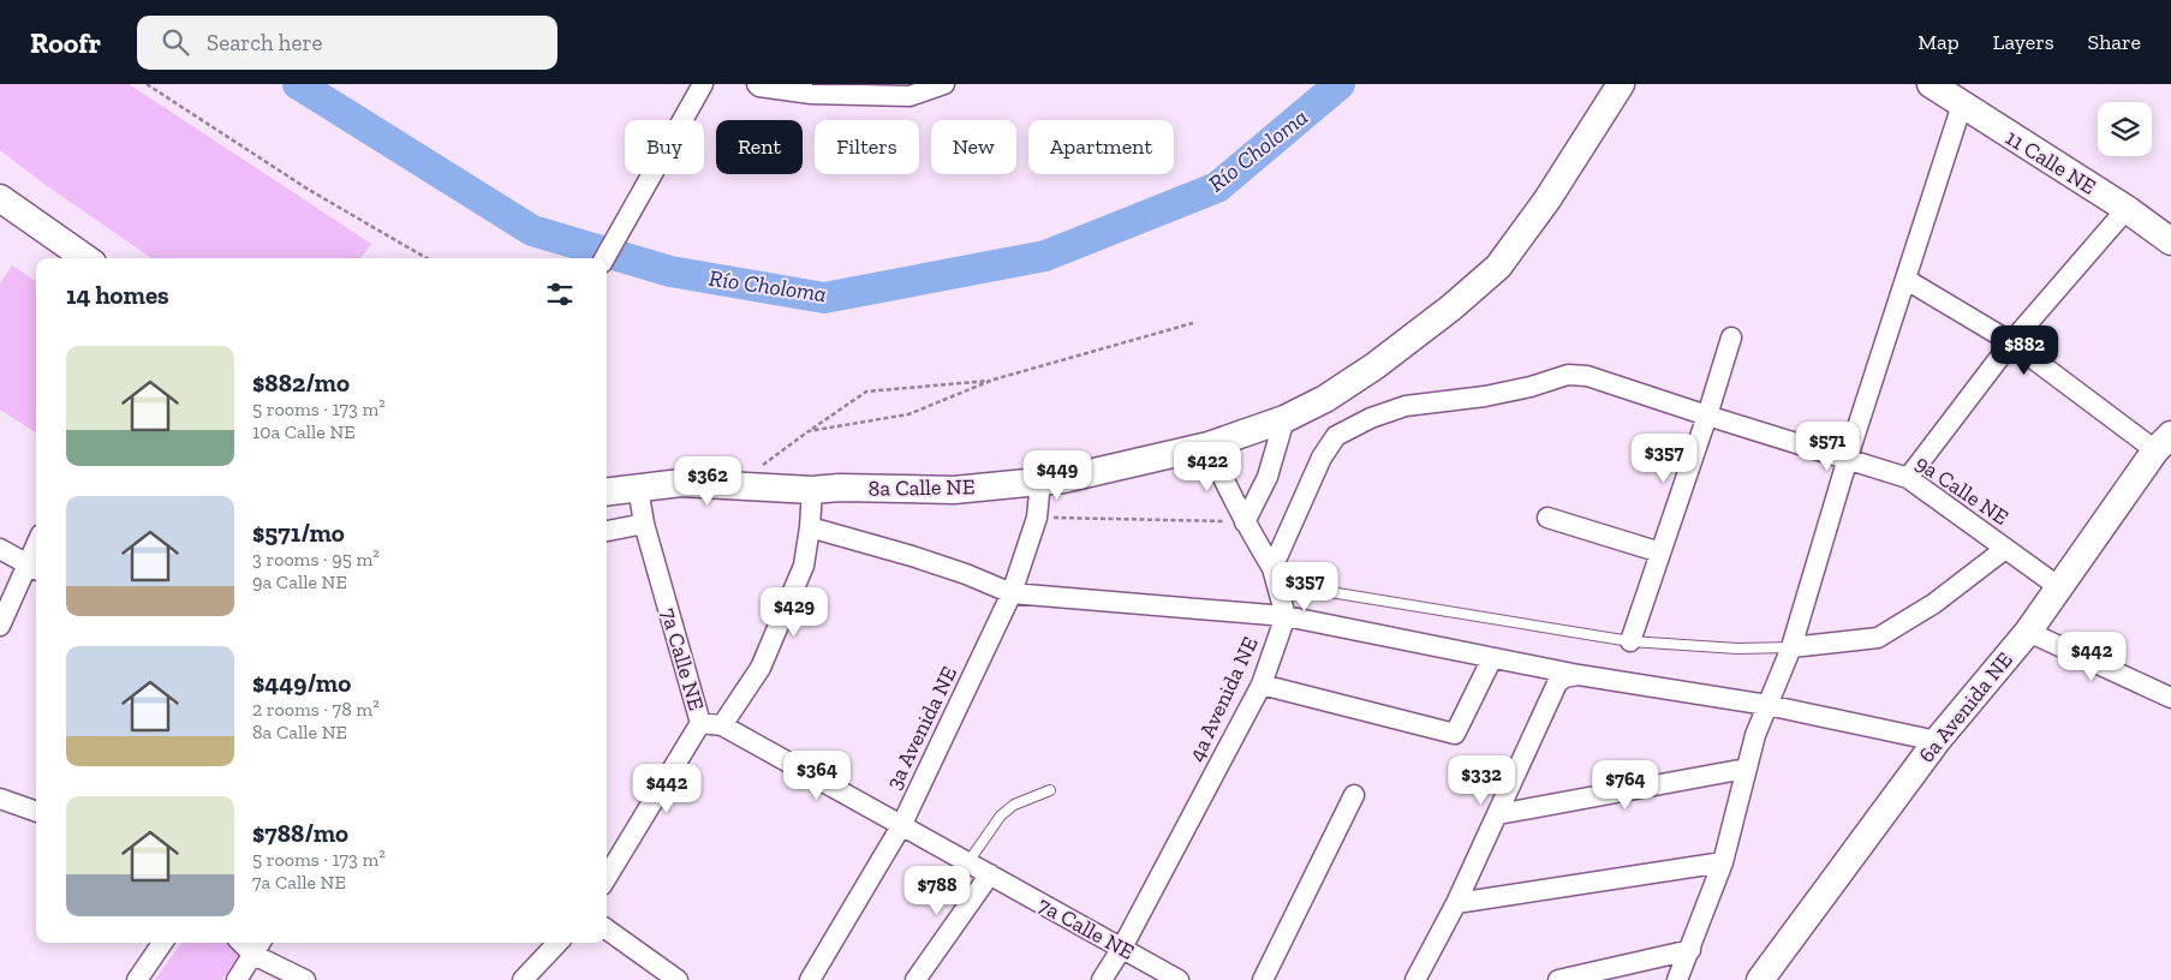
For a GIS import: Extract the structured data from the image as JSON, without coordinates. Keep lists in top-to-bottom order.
{
  "streets": {
    "street": [
      "11 Calle NE",
      "8a Calle NE",
      "9a Calle NE",
      "7a Calle NE",
      "4a Avenida NE",
      "6a Avenida NE",
      "3a Avenida NE"
    ]
  },
  "crossings": [
    ["8a Calle NE", "3a Avenida NE"],
    ["9a Calle NE", "6a Avenida NE"],
    ["7a Calle NE", "4a Avenida NE"],
    ["7a Calle NE", "3a Avenida NE"]
  ],
  "water": ["Río Choloma"],
  "page": {
    "header": "Roofr",
    "search": "Search here",
    "nav": ["Map", "Layers", "Share"],
    "chip": [
      "Buy",
      "Rent",
      "Filters",
      "New",
      "Apartment"
    ],
    "heading": "14 homes",
    "price": [
      "$882",
      "$571",
      "$357",
      "$422",
      "$449",
      "$362",
      "$357",
      "$429",
      "$442",
      "$364",
      "$332",
      "$764",
      "$442",
      "$788"
    ],
    "list": [
      {
        "name": "$882/mo",
        "note": "5 rooms · 173 m² · 10a Calle NE"
      },
      {
        "name": "$571/mo",
        "note": "3 rooms · 95 m² · 9a Calle NE"
      },
      {
        "name": "$449/mo",
        "note": "2 rooms · 78 m² · 8a Calle NE"
      },
      {
        "name": "$788/mo",
        "note": "5 rooms · 173 m² · 7a Calle NE"
      }
    ]
  }
}
